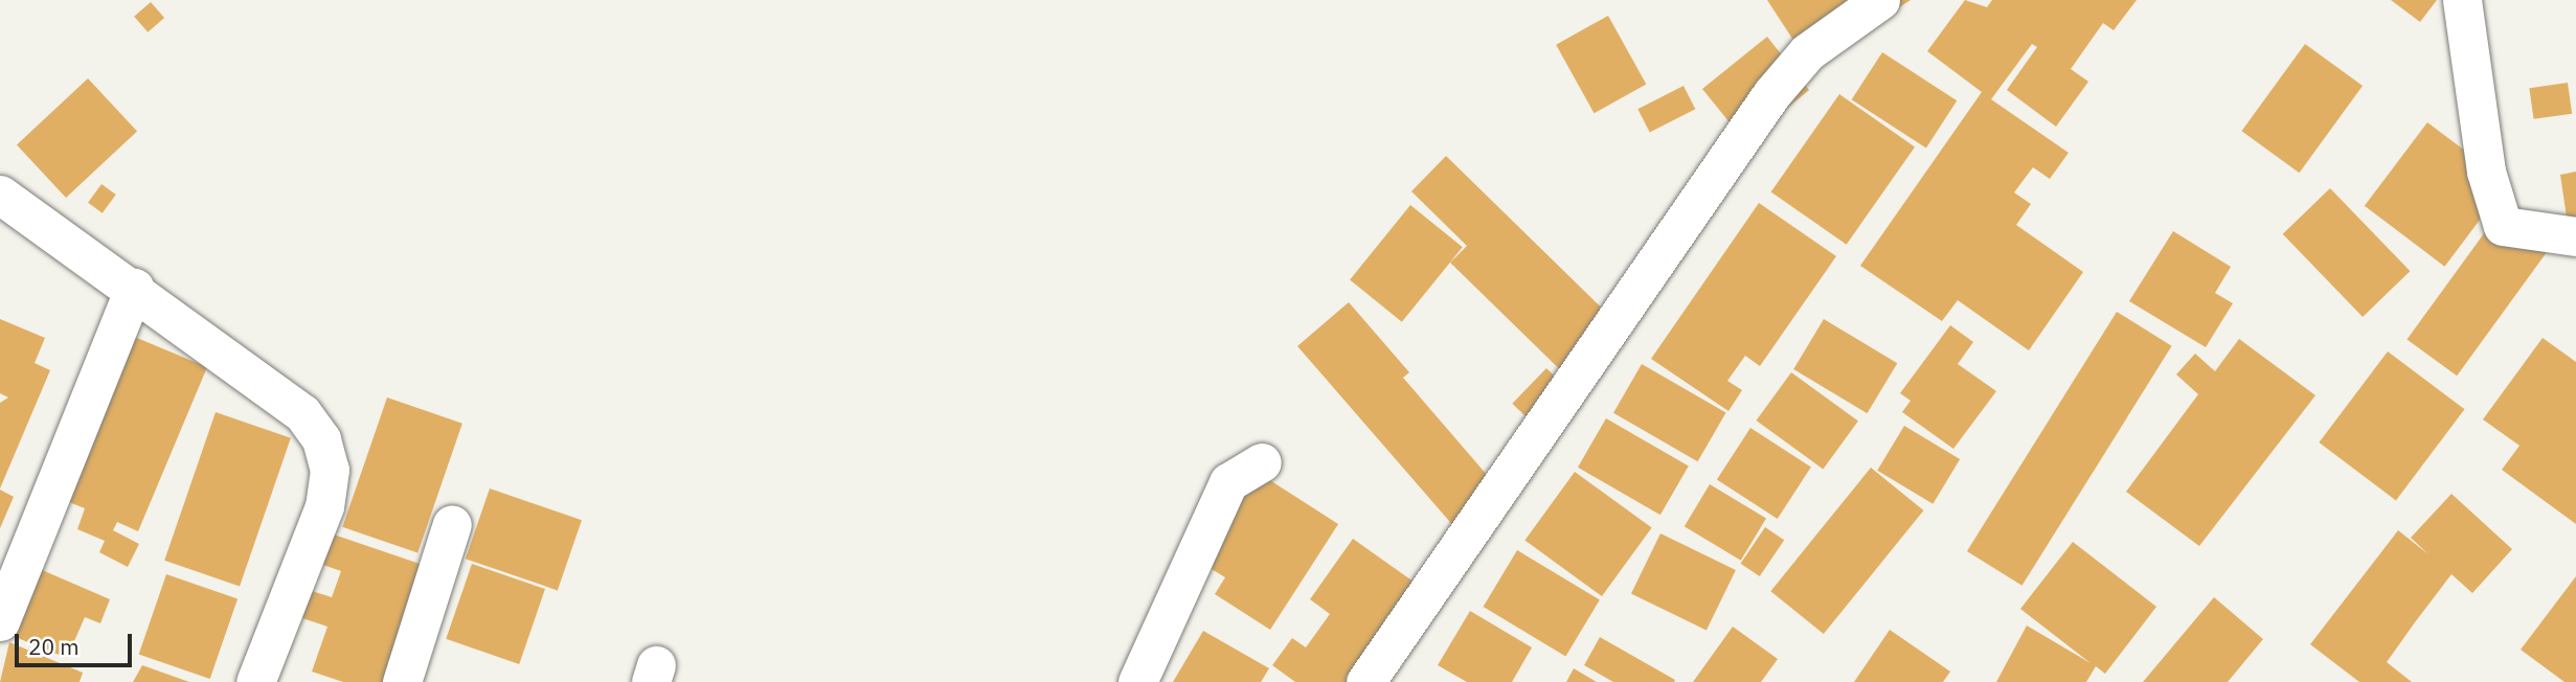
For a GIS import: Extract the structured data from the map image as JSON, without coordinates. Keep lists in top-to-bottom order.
{
  "scale_bar": "20 m"
}
